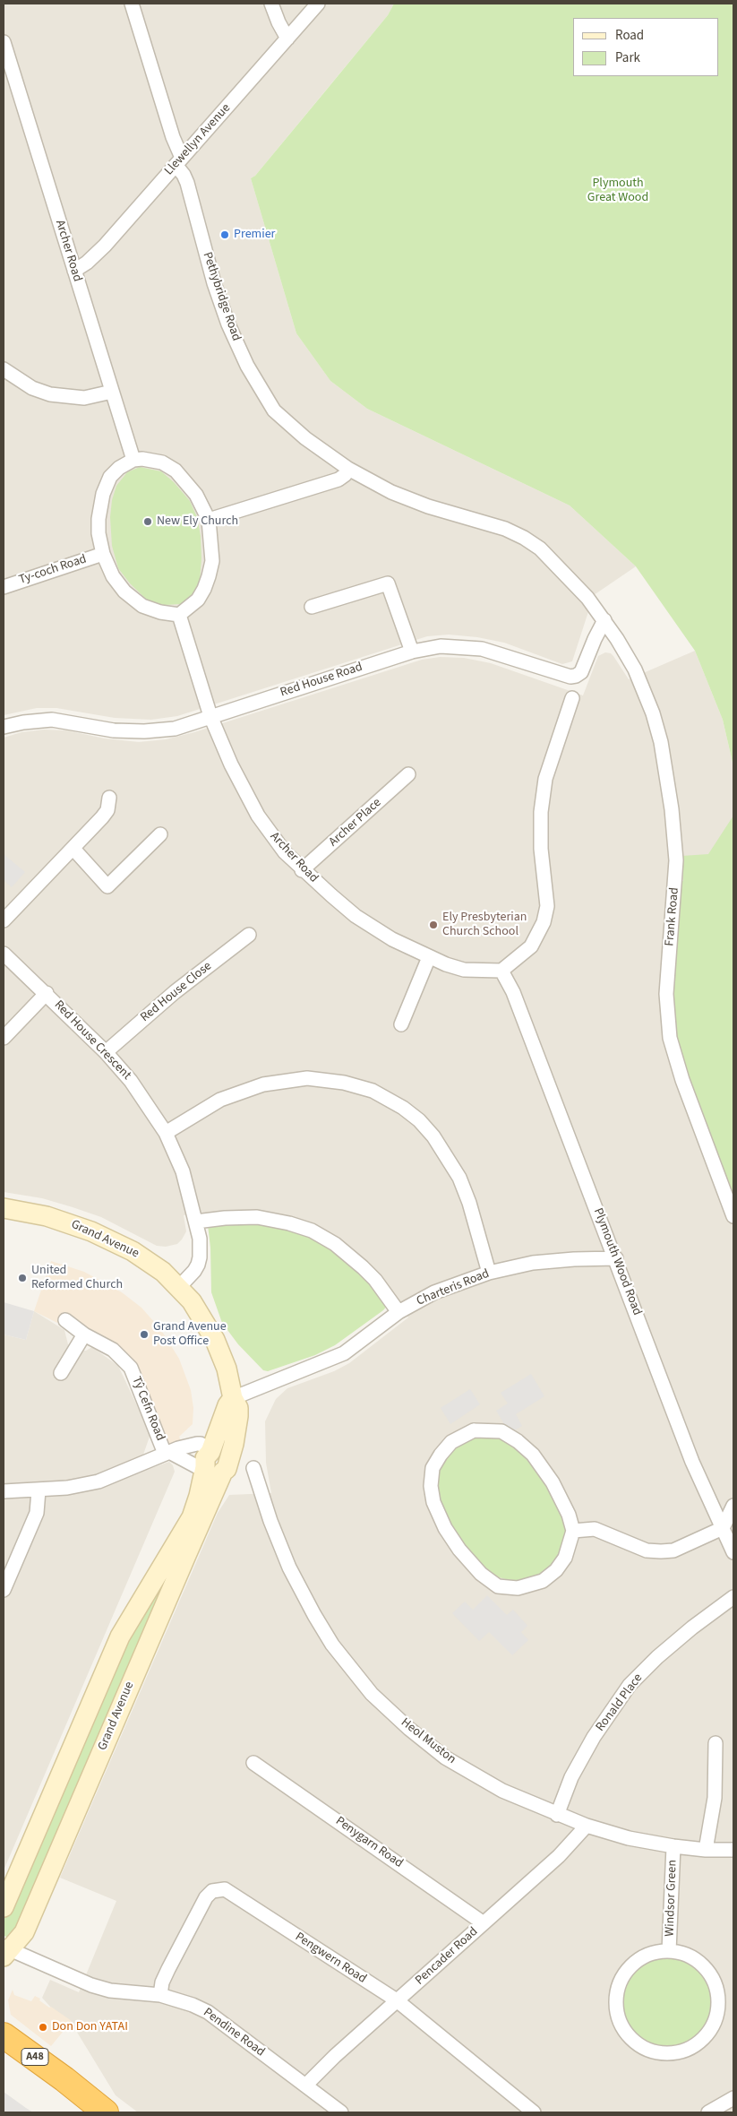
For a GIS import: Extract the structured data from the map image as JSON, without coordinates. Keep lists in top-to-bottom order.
{
  "streets": {
    "highway": ["A48"],
    "street": [
      "Llewellyn Avenue",
      "Archer Road",
      "Pethybridge Road",
      "Ty-coch Road",
      "Red House Road",
      "Archer Place",
      "Frank Road",
      "Red House Close",
      "Red House Crescent",
      "Grand Avenue",
      "Plymouth Wood Road",
      "Charteris Road",
      "Tŷ Cefn Road",
      "Ronald Place",
      "Heol Muston",
      "Penygarn Road",
      "Windsor Green",
      "Pencader Road",
      "Pengwern Road",
      "Pendine Road"
    ]
  },
  "crossings": [
    ["Llewellyn Avenue", "Archer Road"],
    ["Llewellyn Avenue", "Pethybridge Road"],
    ["Archer Road", "Ty-coch Road"],
    ["Archer Road", "Red House Road"],
    ["Archer Road", "Archer Place"],
    ["Archer Road", "Plymouth Wood Road"],
    ["Pethybridge Road", "Red House Road"],
    ["Pethybridge Road", "Frank Road"],
    ["Red House Road", "Frank Road"],
    ["Red House Close", "Red House Crescent"],
    ["Red House Crescent", "Grand Avenue"],
    ["Grand Avenue", "Charteris Road"],
    ["Grand Avenue", "Pendine Road"],
    ["Plymouth Wood Road", "Charteris Road"],
    ["Ronald Place", "Heol Muston"],
    ["Heol Muston", "Windsor Green"],
    ["Heol Muston", "Pencader Road"],
    ["Penygarn Road", "Pencader Road"],
    ["Pencader Road", "Pengwern Road"],
    ["Pencader Road", "Pendine Road"],
    ["Pengwern Road", "Pendine Road"]
  ],
  "parks": ["Plymouth Great Wood"],
  "places": [
    "Premier",
    "New Ely Church",
    "Ely Presbyterian Church School",
    "United Reformed Church",
    "Grand Avenue Post Office",
    "Don Don YATAI"
  ],
  "legend": ["Road", "Park"]
}
